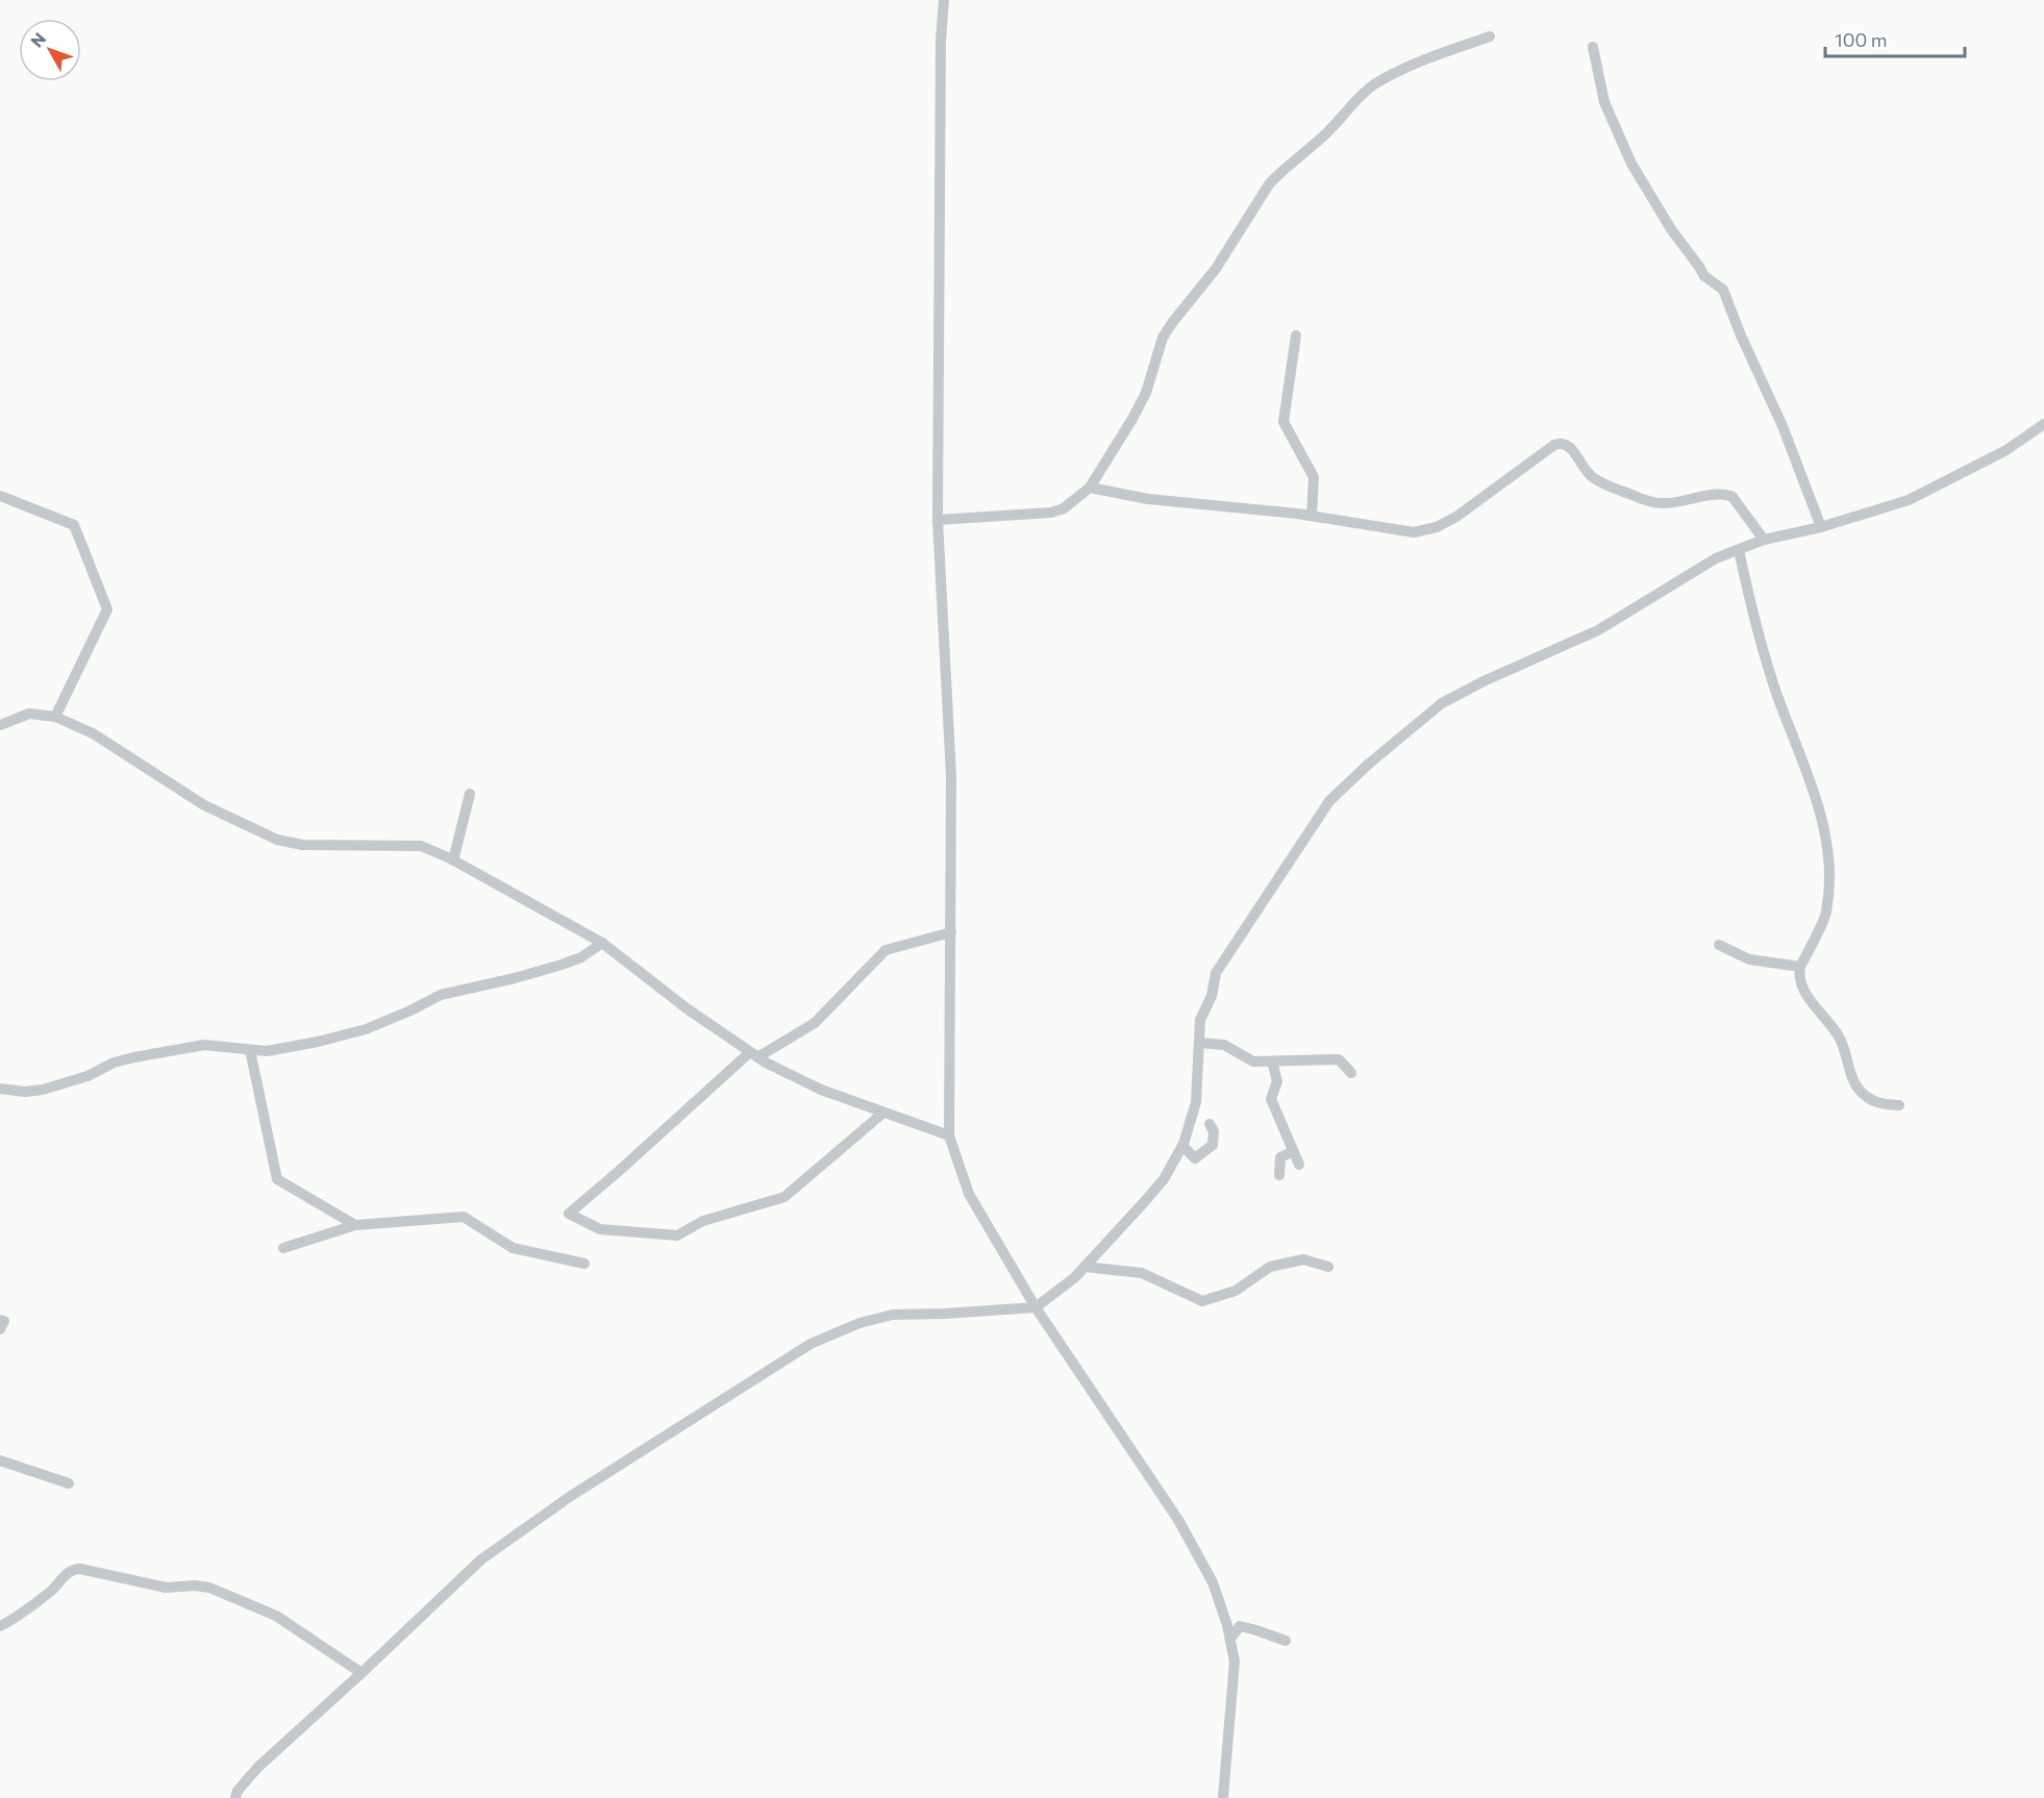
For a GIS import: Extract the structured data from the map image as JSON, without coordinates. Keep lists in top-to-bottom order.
{
  "scale_bar": "100 m",
  "north": "top left"
}
